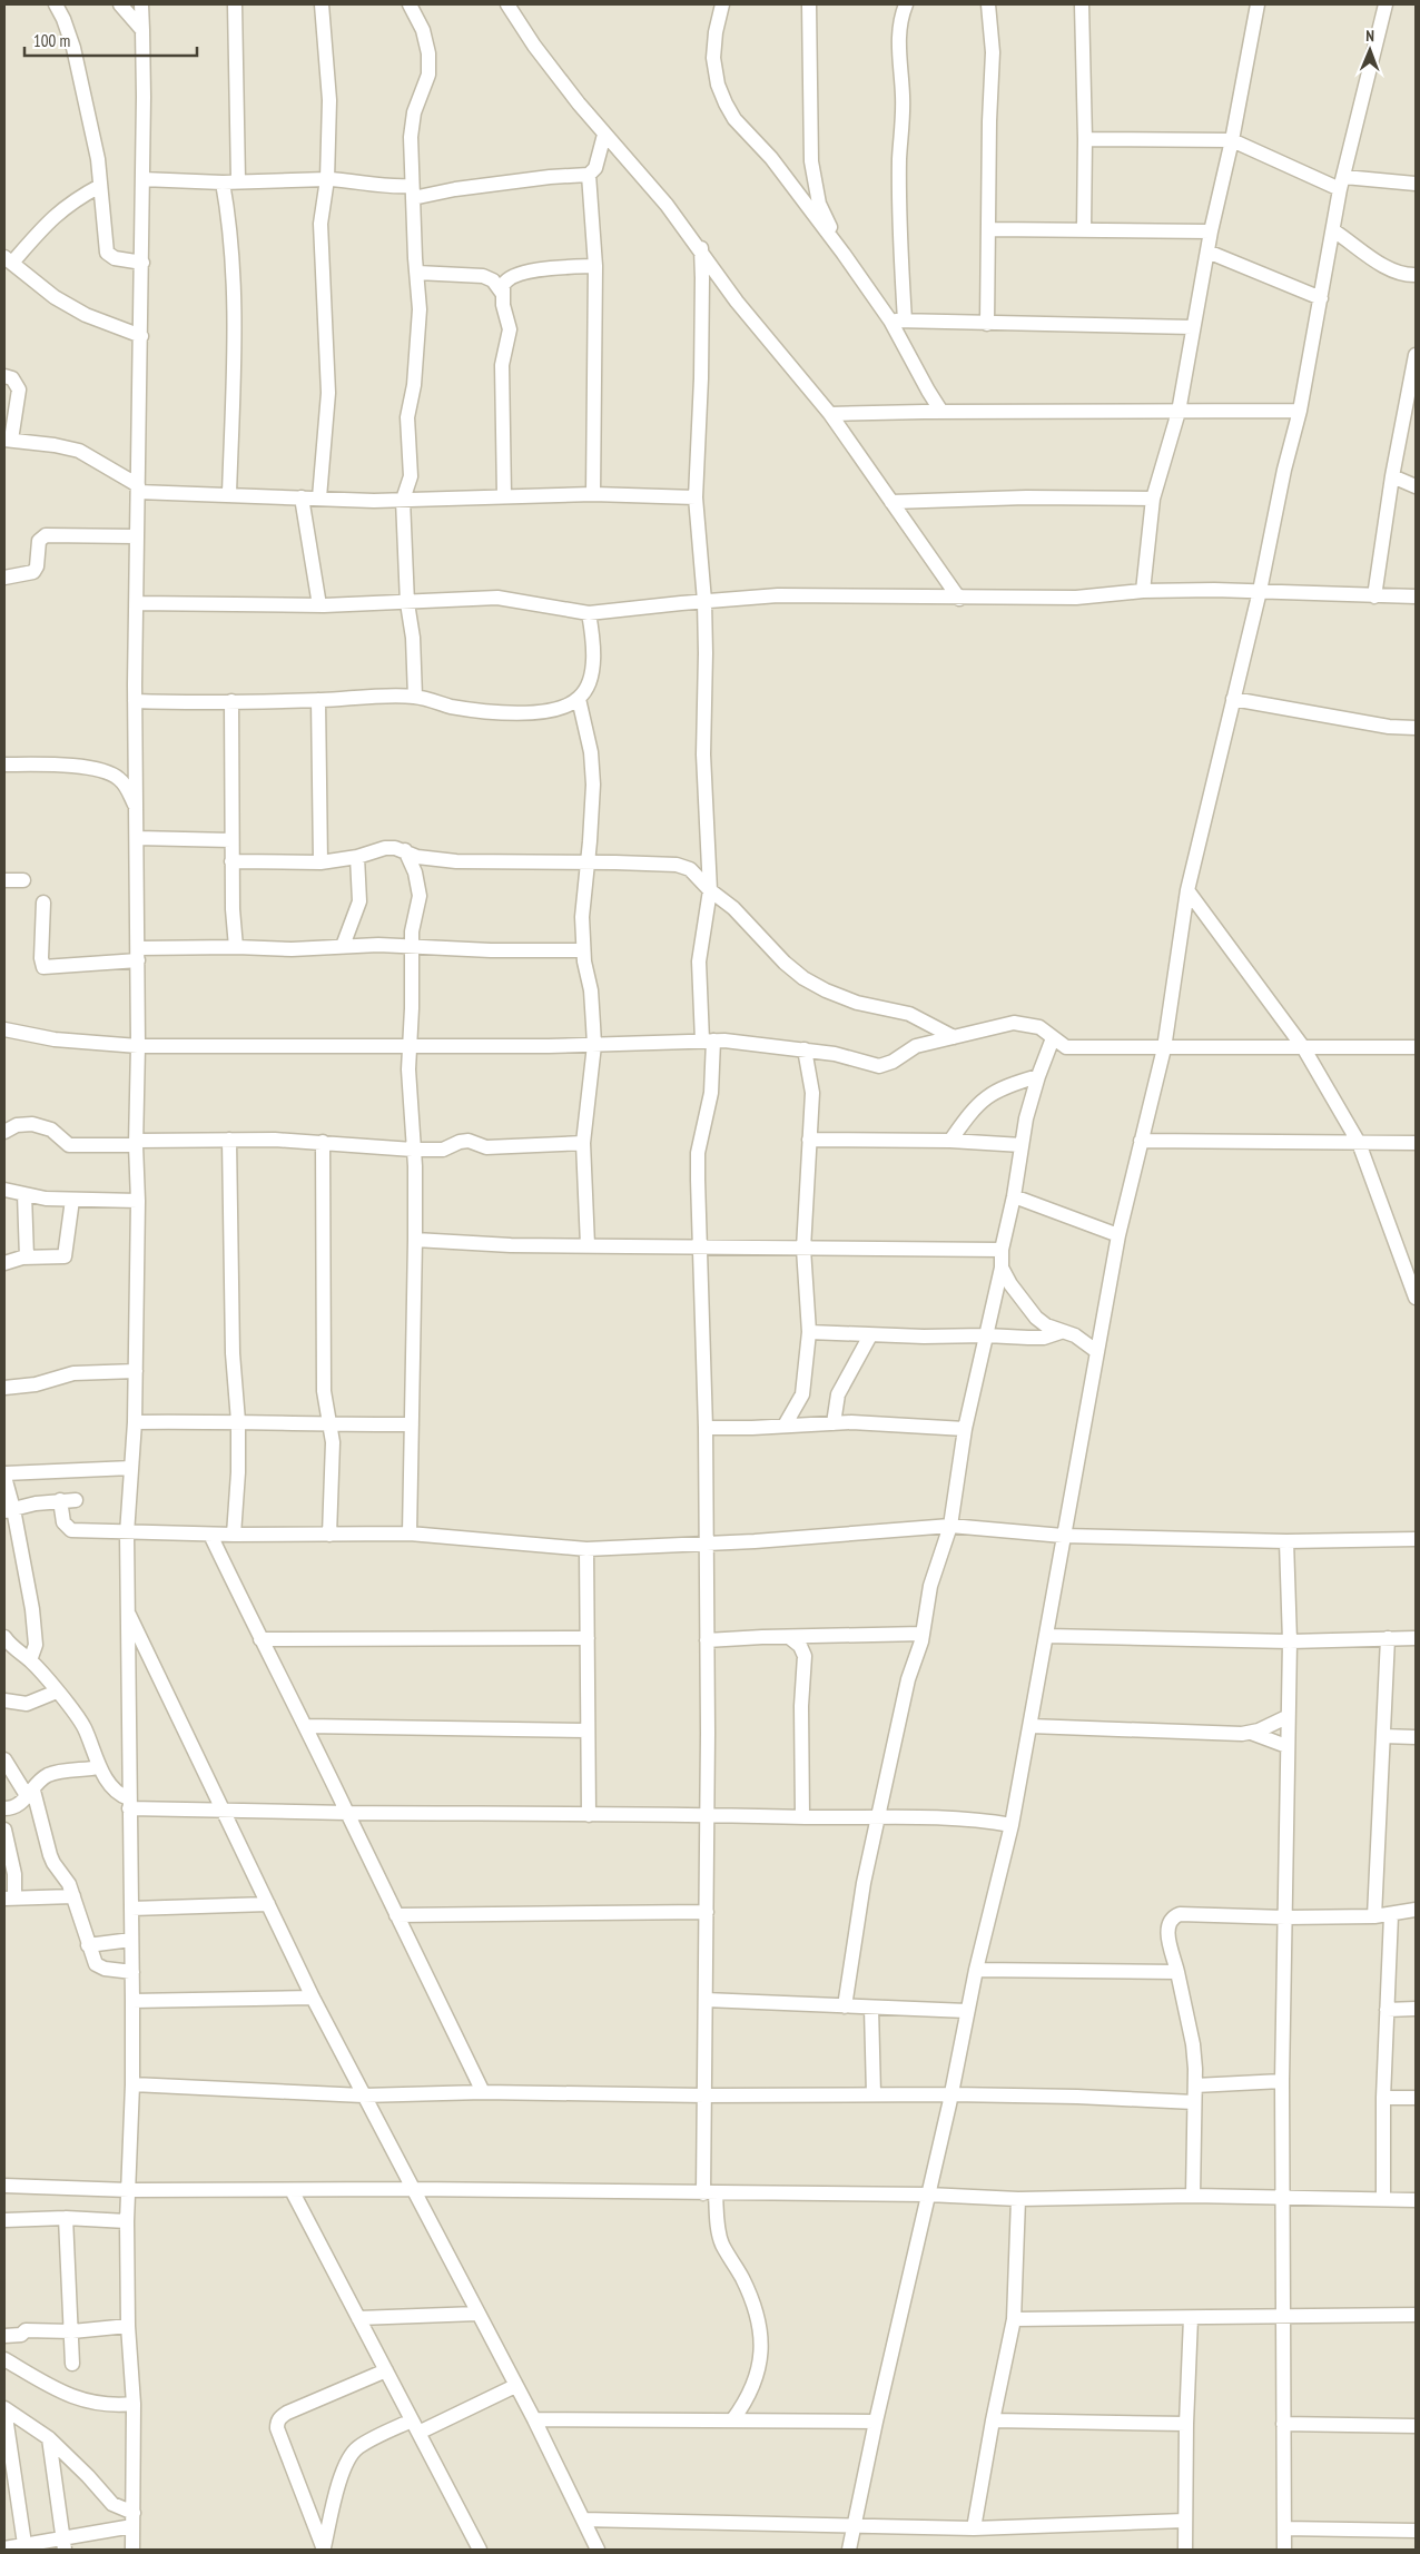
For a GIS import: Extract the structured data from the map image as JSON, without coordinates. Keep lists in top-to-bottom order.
{
  "scale_bar": "100 m",
  "north": "top"
}
